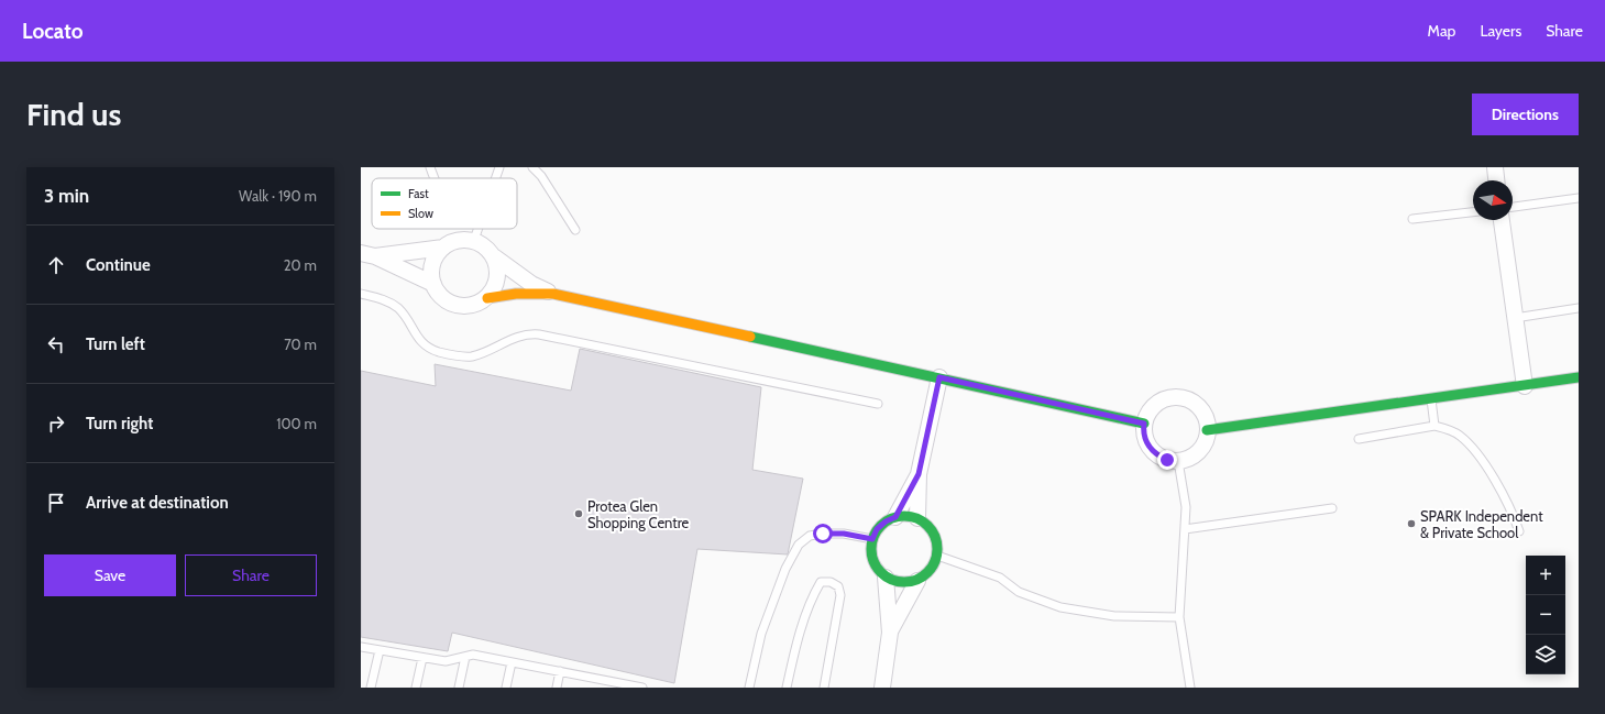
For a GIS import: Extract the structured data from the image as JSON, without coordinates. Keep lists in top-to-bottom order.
{
  "places": ["Protea Glen Shopping Centre", "SPARK Independent & Private School"],
  "legend": ["Fast", "Slow"],
  "north": "right",
  "page": {
    "header": "Locato",
    "nav": ["Map", "Layers", "Share"],
    "buttons": [
      "Directions",
      ["Save", "Share"]
    ],
    "title": "Find us",
    "heading": ["3 min", "Walk · 190 m"],
    "list": [
      ["Continue", "20 m"],
      ["Turn left", "70 m"],
      ["Turn right", "100 m"],
      "Arrive at destination"
    ],
    "map_buttons": ["+", "−"]
  }
}
